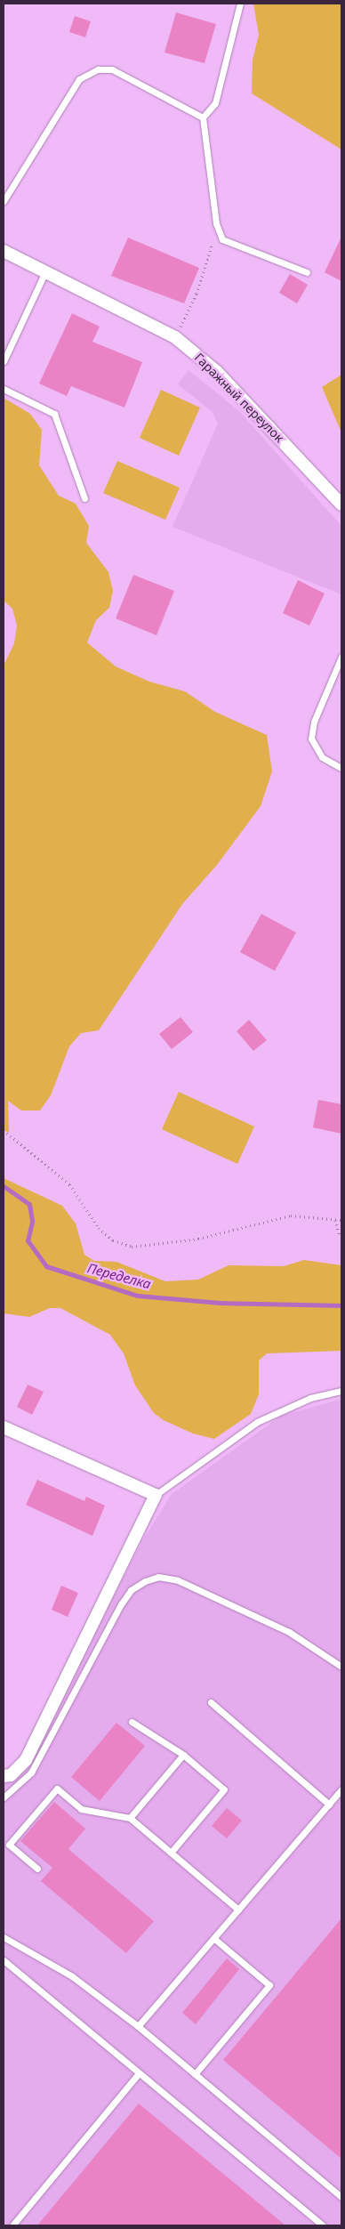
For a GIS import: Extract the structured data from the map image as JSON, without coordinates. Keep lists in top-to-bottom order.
{
  "streets": {
    "street": ["Гаражный переулок"]
  },
  "water": ["Переделка"]
}
